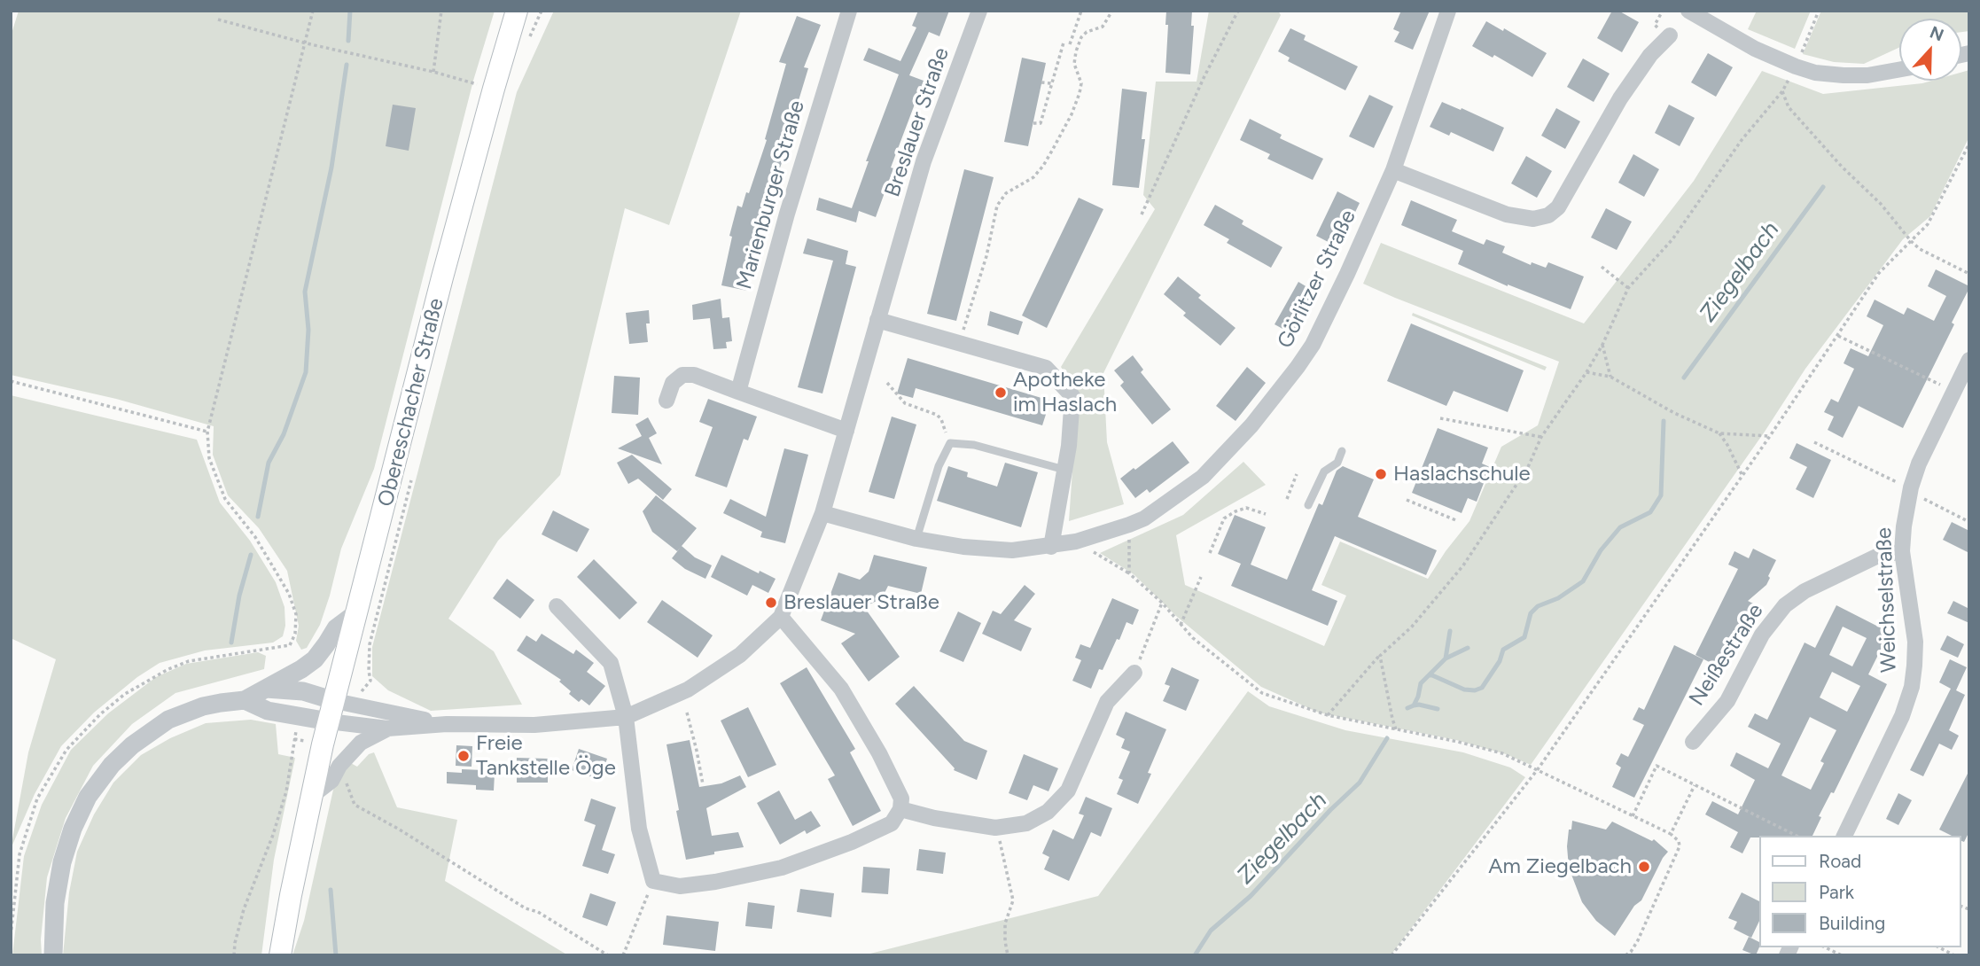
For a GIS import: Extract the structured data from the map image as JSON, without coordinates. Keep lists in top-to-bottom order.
{
  "streets": {
    "main road": ["Obereschacher Straße"],
    "street": [
      "Breslauer Straße",
      "Marienburger Straße",
      "Görlitzer Straße",
      "Weichselstraße",
      "Neißestraße"
    ]
  },
  "crossings": [
    ["Breslauer Straße", "Görlitzer Straße"],
    ["Breslauer Straße", "Obereschacher Straße"],
    ["Weichselstraße", "Neißestraße"]
  ],
  "water": ["Ziegelbach"],
  "places": [
    "Apotheke im Haslach",
    "Haslachschule",
    "Breslauer Straße",
    "Freie Tankstelle Öge",
    "Am Ziegelbach"
  ],
  "legend": ["Road", "Park", "Building"],
  "north": "top"
}
